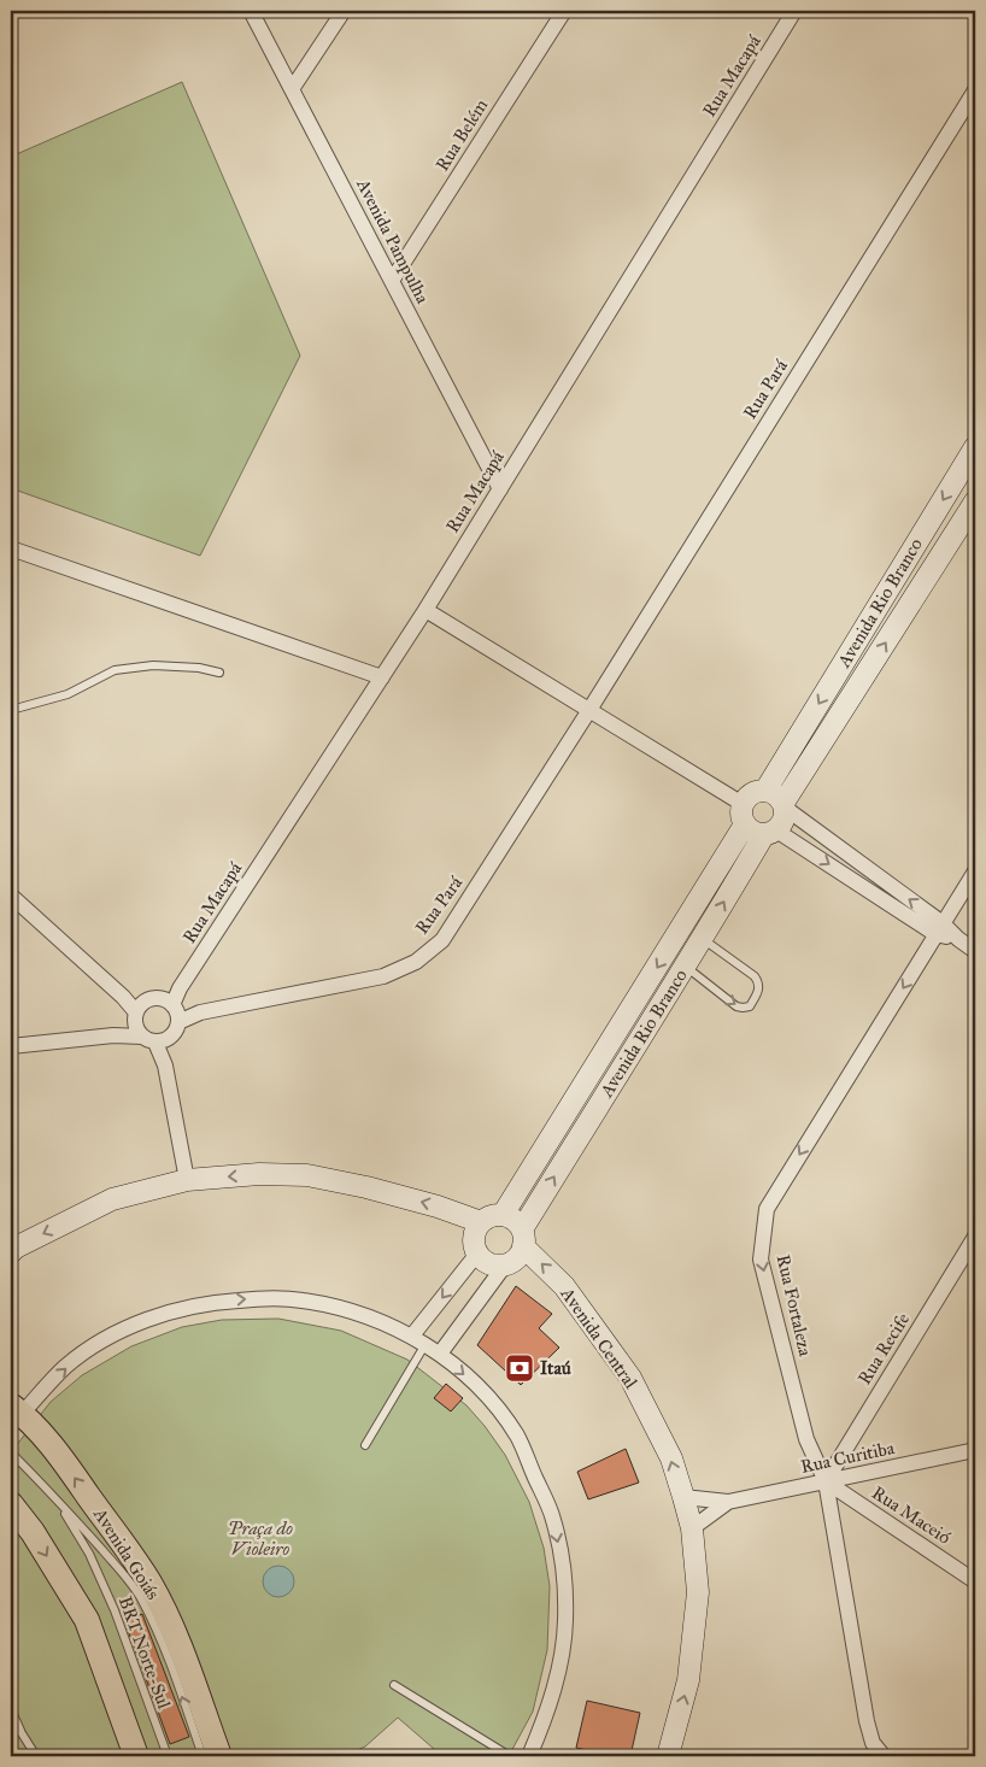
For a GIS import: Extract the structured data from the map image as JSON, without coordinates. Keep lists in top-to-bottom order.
{
  "streets": {
    "main road": ["Avenida Goiás"],
    "street": [
      "Rua Macapá",
      "Rua Belém",
      "Avenida Pampulha",
      "Rua Pará",
      "Avenida Rio Branco",
      "Rua Fortaleza",
      "Avenida Central",
      "Rua Recife",
      "Rua Curitiba",
      "Rua Maceió"
    ],
    "lane": ["BRT Norte-Sul"]
  },
  "crossings": [
    ["Rua Macapá", "Avenida Pampulha"],
    ["Rua Macapá", "Rua Pará"],
    ["Rua Belém", "Avenida Pampulha"],
    ["Avenida Rio Branco", "Avenida Central"],
    ["Rua Fortaleza", "Rua Recife"],
    ["Rua Fortaleza", "Rua Curitiba"],
    ["Rua Fortaleza", "Rua Maceió"],
    ["Avenida Central", "Rua Curitiba"],
    ["Rua Recife", "Rua Curitiba"],
    ["Rua Recife", "Rua Maceió"],
    ["Rua Curitiba", "Rua Maceió"]
  ],
  "one_way": ["Rua Fortaleza"],
  "parks": ["Praça do Violeiro"],
  "places": {
    "bank": ["Itaú"]
  }
}
